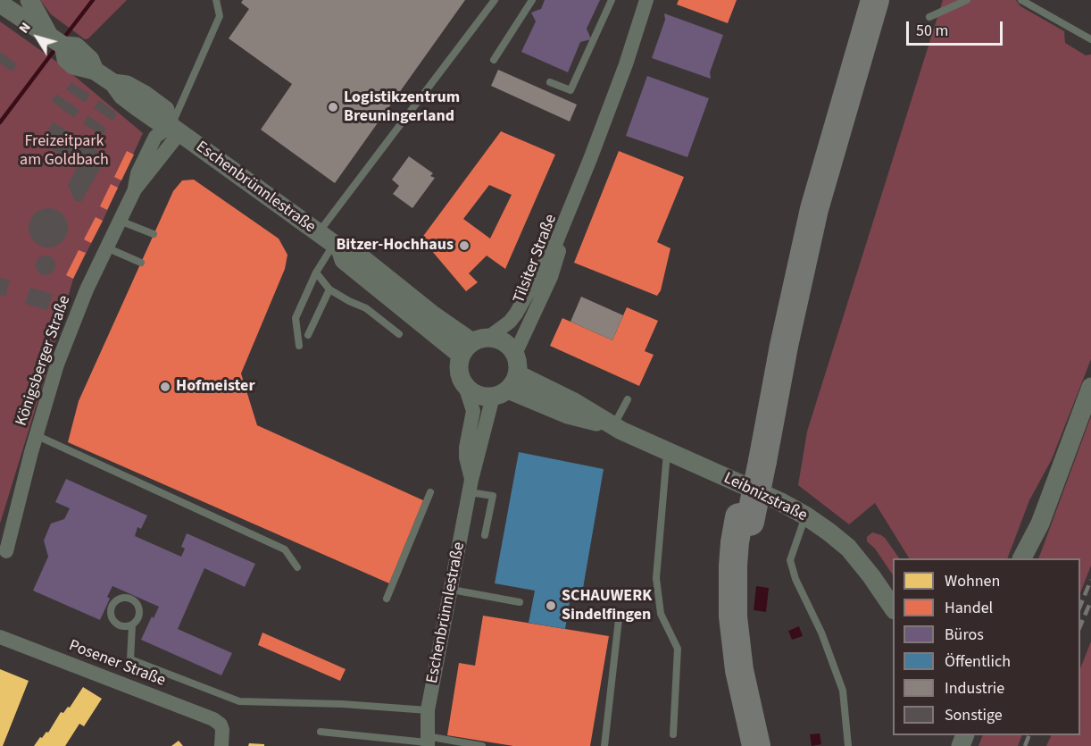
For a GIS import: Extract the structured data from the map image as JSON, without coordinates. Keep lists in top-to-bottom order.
{
  "streets": {
    "street": [
      "Eschenbrünnlestraße",
      "Tilsiter Straße",
      "Königsberger Straße",
      "Leibnizstraße",
      "Posener Straße"
    ]
  },
  "crossings": [
    ["Eschenbrünnlestraße", "Tilsiter Straße"],
    ["Eschenbrünnlestraße", "Königsberger Straße"],
    ["Eschenbrünnlestraße", "Leibnizstraße"],
    ["Tilsiter Straße", "Leibnizstraße"]
  ],
  "parks": ["Freizeitpark am Goldbach"],
  "places": [
    "Logistikzentrum Breuningerland",
    "Bitzer-Hochhaus",
    "Hofmeister",
    "SCHAUWERK Sindelfingen"
  ],
  "legend": [
    "Wohnen",
    "Handel",
    "Büros",
    "Öffentlich",
    "Industrie",
    "Sonstige"
  ],
  "scale_bar": "50 m",
  "north": "top left"
}
